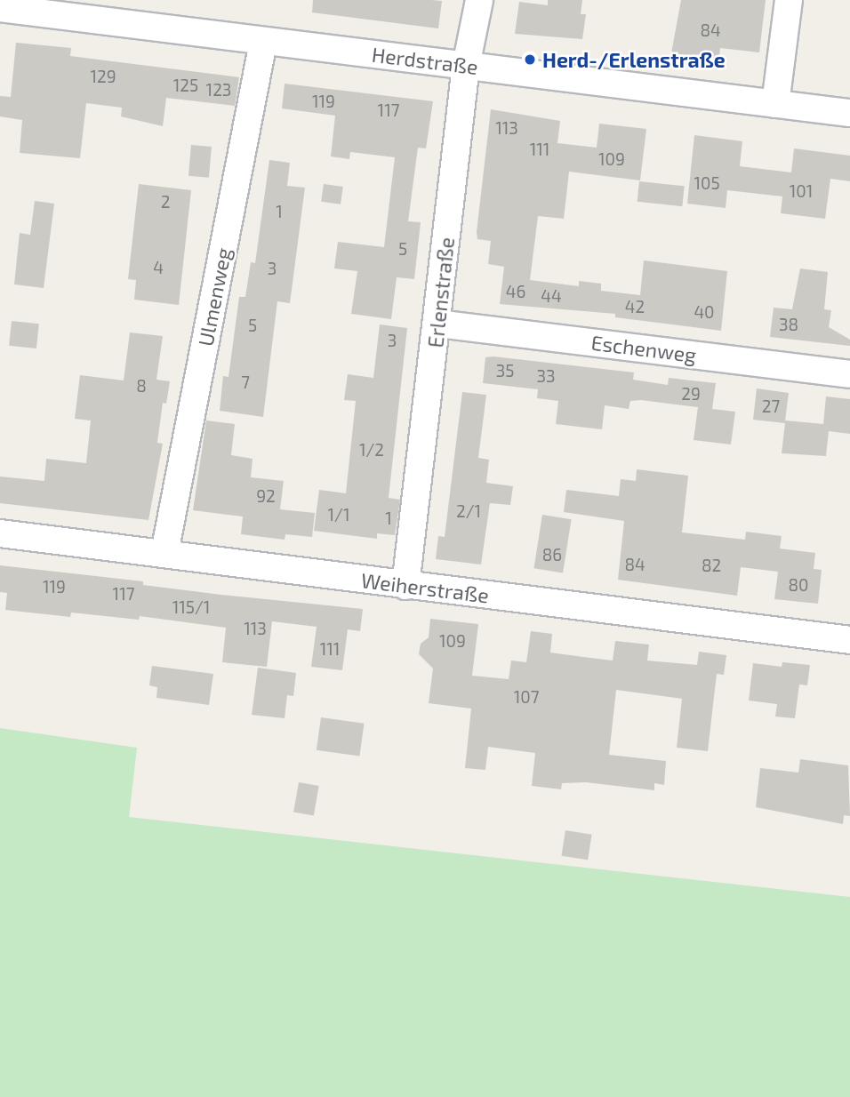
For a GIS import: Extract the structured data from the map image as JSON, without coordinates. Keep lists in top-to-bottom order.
{
  "streets": {
    "street": [
      "Herdstraße",
      "Erlenstraße",
      "Ulmenweg",
      "Eschenweg",
      "Weiherstraße"
    ]
  },
  "crossings": [
    ["Herdstraße", "Erlenstraße"],
    ["Herdstraße", "Ulmenweg"],
    ["Erlenstraße", "Eschenweg"],
    ["Erlenstraße", "Weiherstraße"],
    ["Ulmenweg", "Weiherstraße"]
  ],
  "places": ["Herd-/Erlenstraße"],
  "house_numbers": [
    "84",
    "129",
    "125",
    "123",
    "119",
    "117",
    "113",
    "111",
    "109",
    "105",
    "101",
    "2",
    "1",
    "5",
    "4",
    "3",
    "46",
    "44",
    "42",
    "40",
    "38",
    "5",
    "3",
    "35",
    "33",
    "7",
    "8",
    "29",
    "27",
    "1/2",
    "92",
    "2/1",
    "1/1",
    "1",
    "86",
    "84",
    "82",
    "80",
    "119",
    "117",
    "115/1",
    "113",
    "109",
    "111",
    "107"
  ]
}
